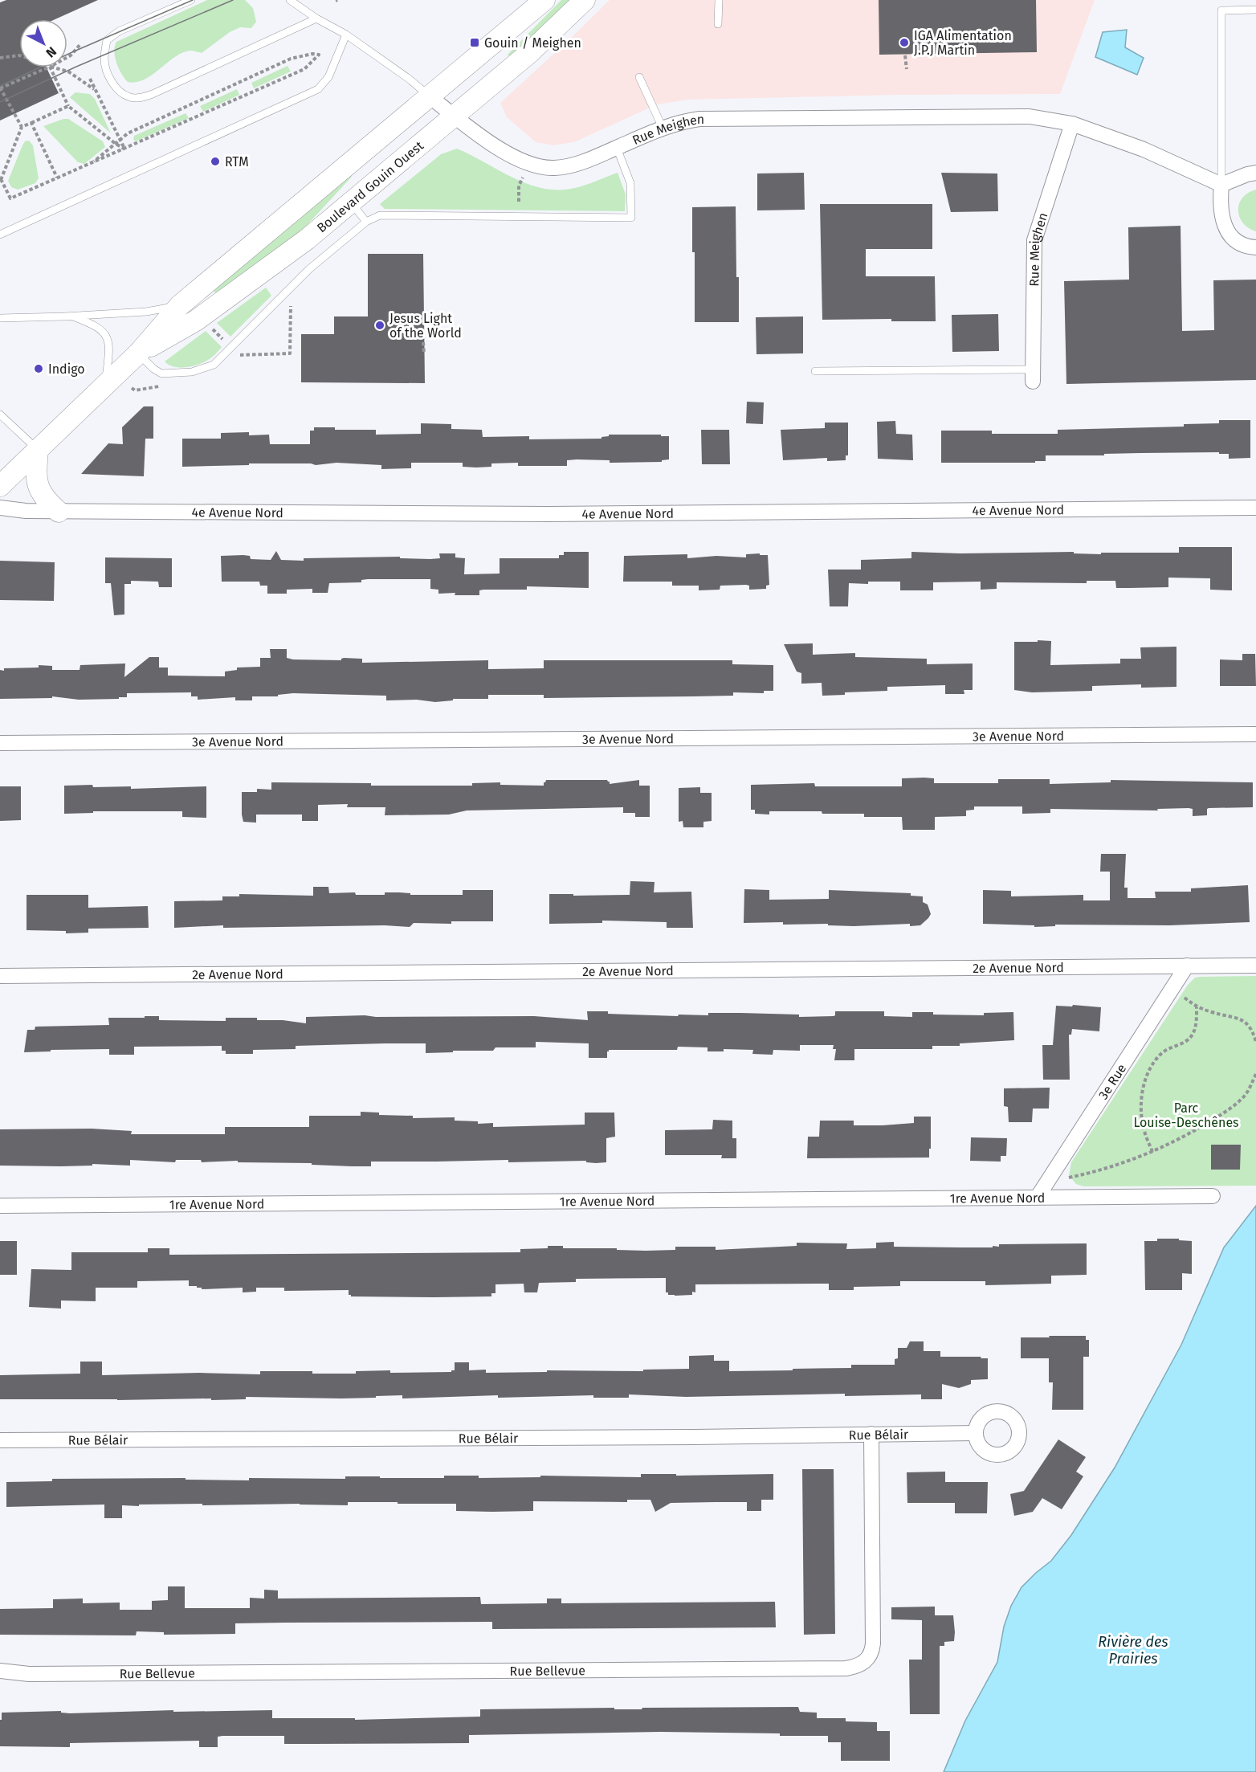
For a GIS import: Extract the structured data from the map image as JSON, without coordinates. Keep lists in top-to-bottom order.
{
  "streets": {
    "main road": ["Boulevard Gouin Ouest"],
    "street": [
      "Rue Meighen",
      "4e Avenue Nord",
      "3e Avenue Nord",
      "2e Avenue Nord",
      "3e Rue",
      "1re Avenue Nord",
      "Rue Bélair",
      "Rue Bellevue"
    ]
  },
  "crossings": [
    ["Rue Meighen", "Boulevard Gouin Ouest"],
    ["2e Avenue Nord", "3e Rue"],
    ["3e Rue", "1re Avenue Nord"],
    ["Rue Bélair", "Rue Bellevue"]
  ],
  "water": ["Rivière des Prairies"],
  "parks": ["Parc Louise-Deschênes"],
  "places": {
    "transit": ["Gouin / Meighen"],
    "other": [
      "IGA Alimentation J.P.J Martin",
      "RTM",
      "Jesus Light of the World",
      "Indigo"
    ]
  },
  "north": "bottom right"
}
